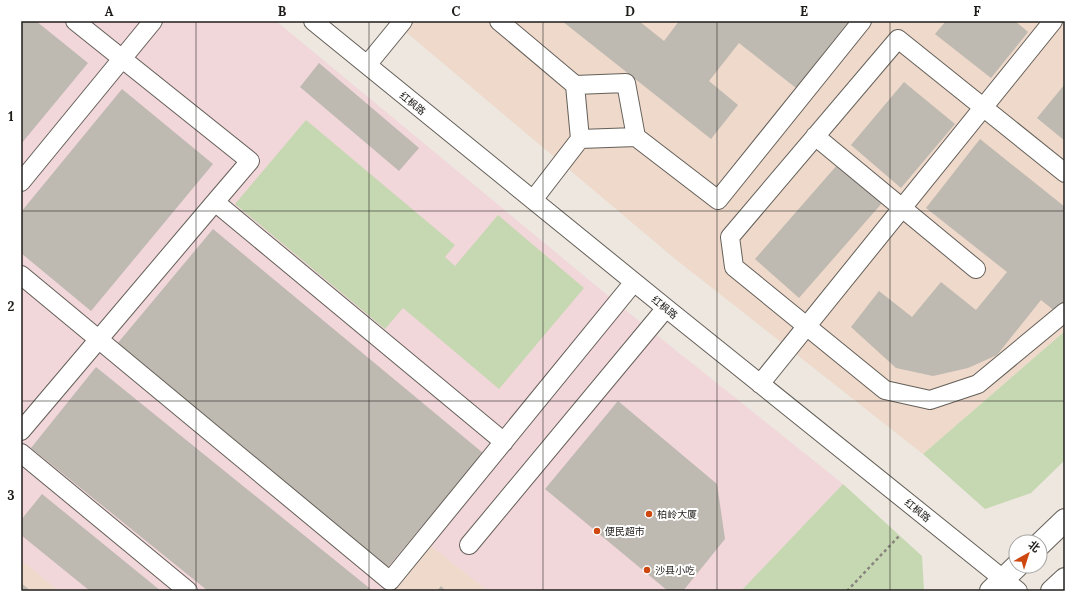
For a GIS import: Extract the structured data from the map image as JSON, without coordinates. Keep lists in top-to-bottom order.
{
  "streets": {
    "street": ["红枫路"]
  },
  "places": ["柏岭大厦", "便民超市", "沙县小吃"],
  "north": "top right",
  "grid": {
    "columns": [
      "A",
      "B",
      "C",
      "D",
      "E",
      "F"
    ],
    "rows": ["1", "2", "3"]
  }
}
